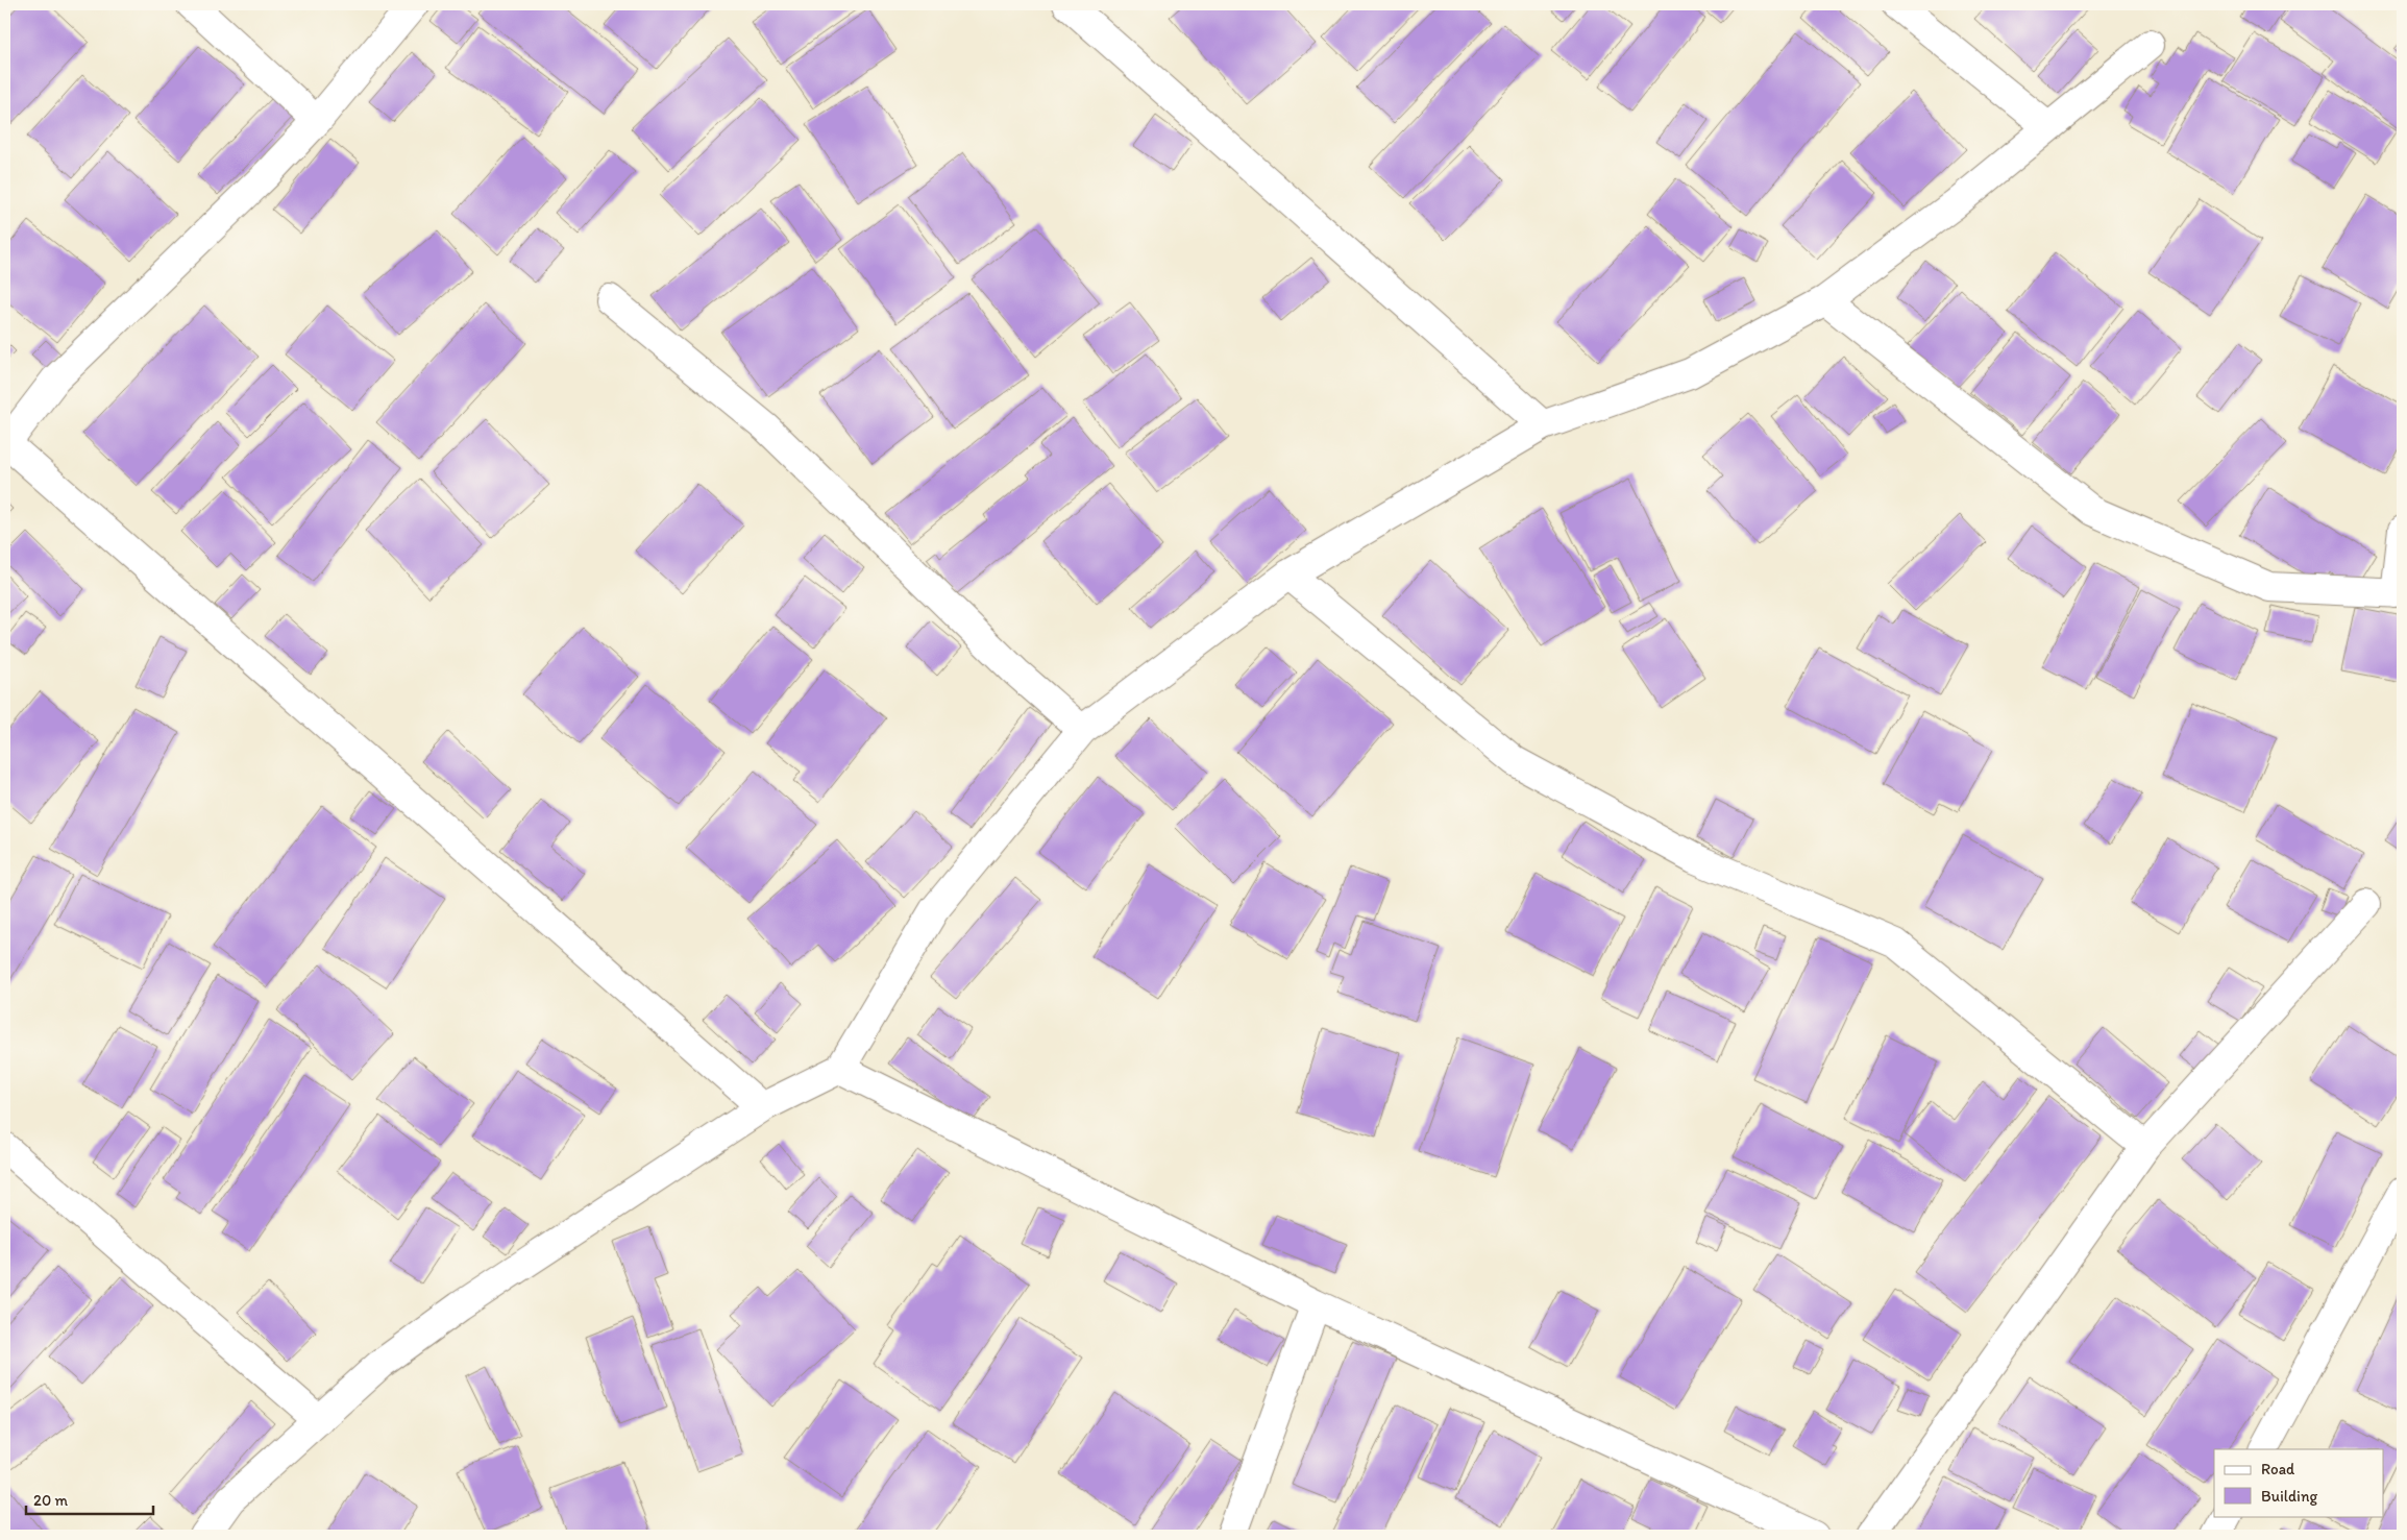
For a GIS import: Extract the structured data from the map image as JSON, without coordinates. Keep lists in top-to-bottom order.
{
  "legend": ["Road", "Building"],
  "scale_bar": "20 m"
}
